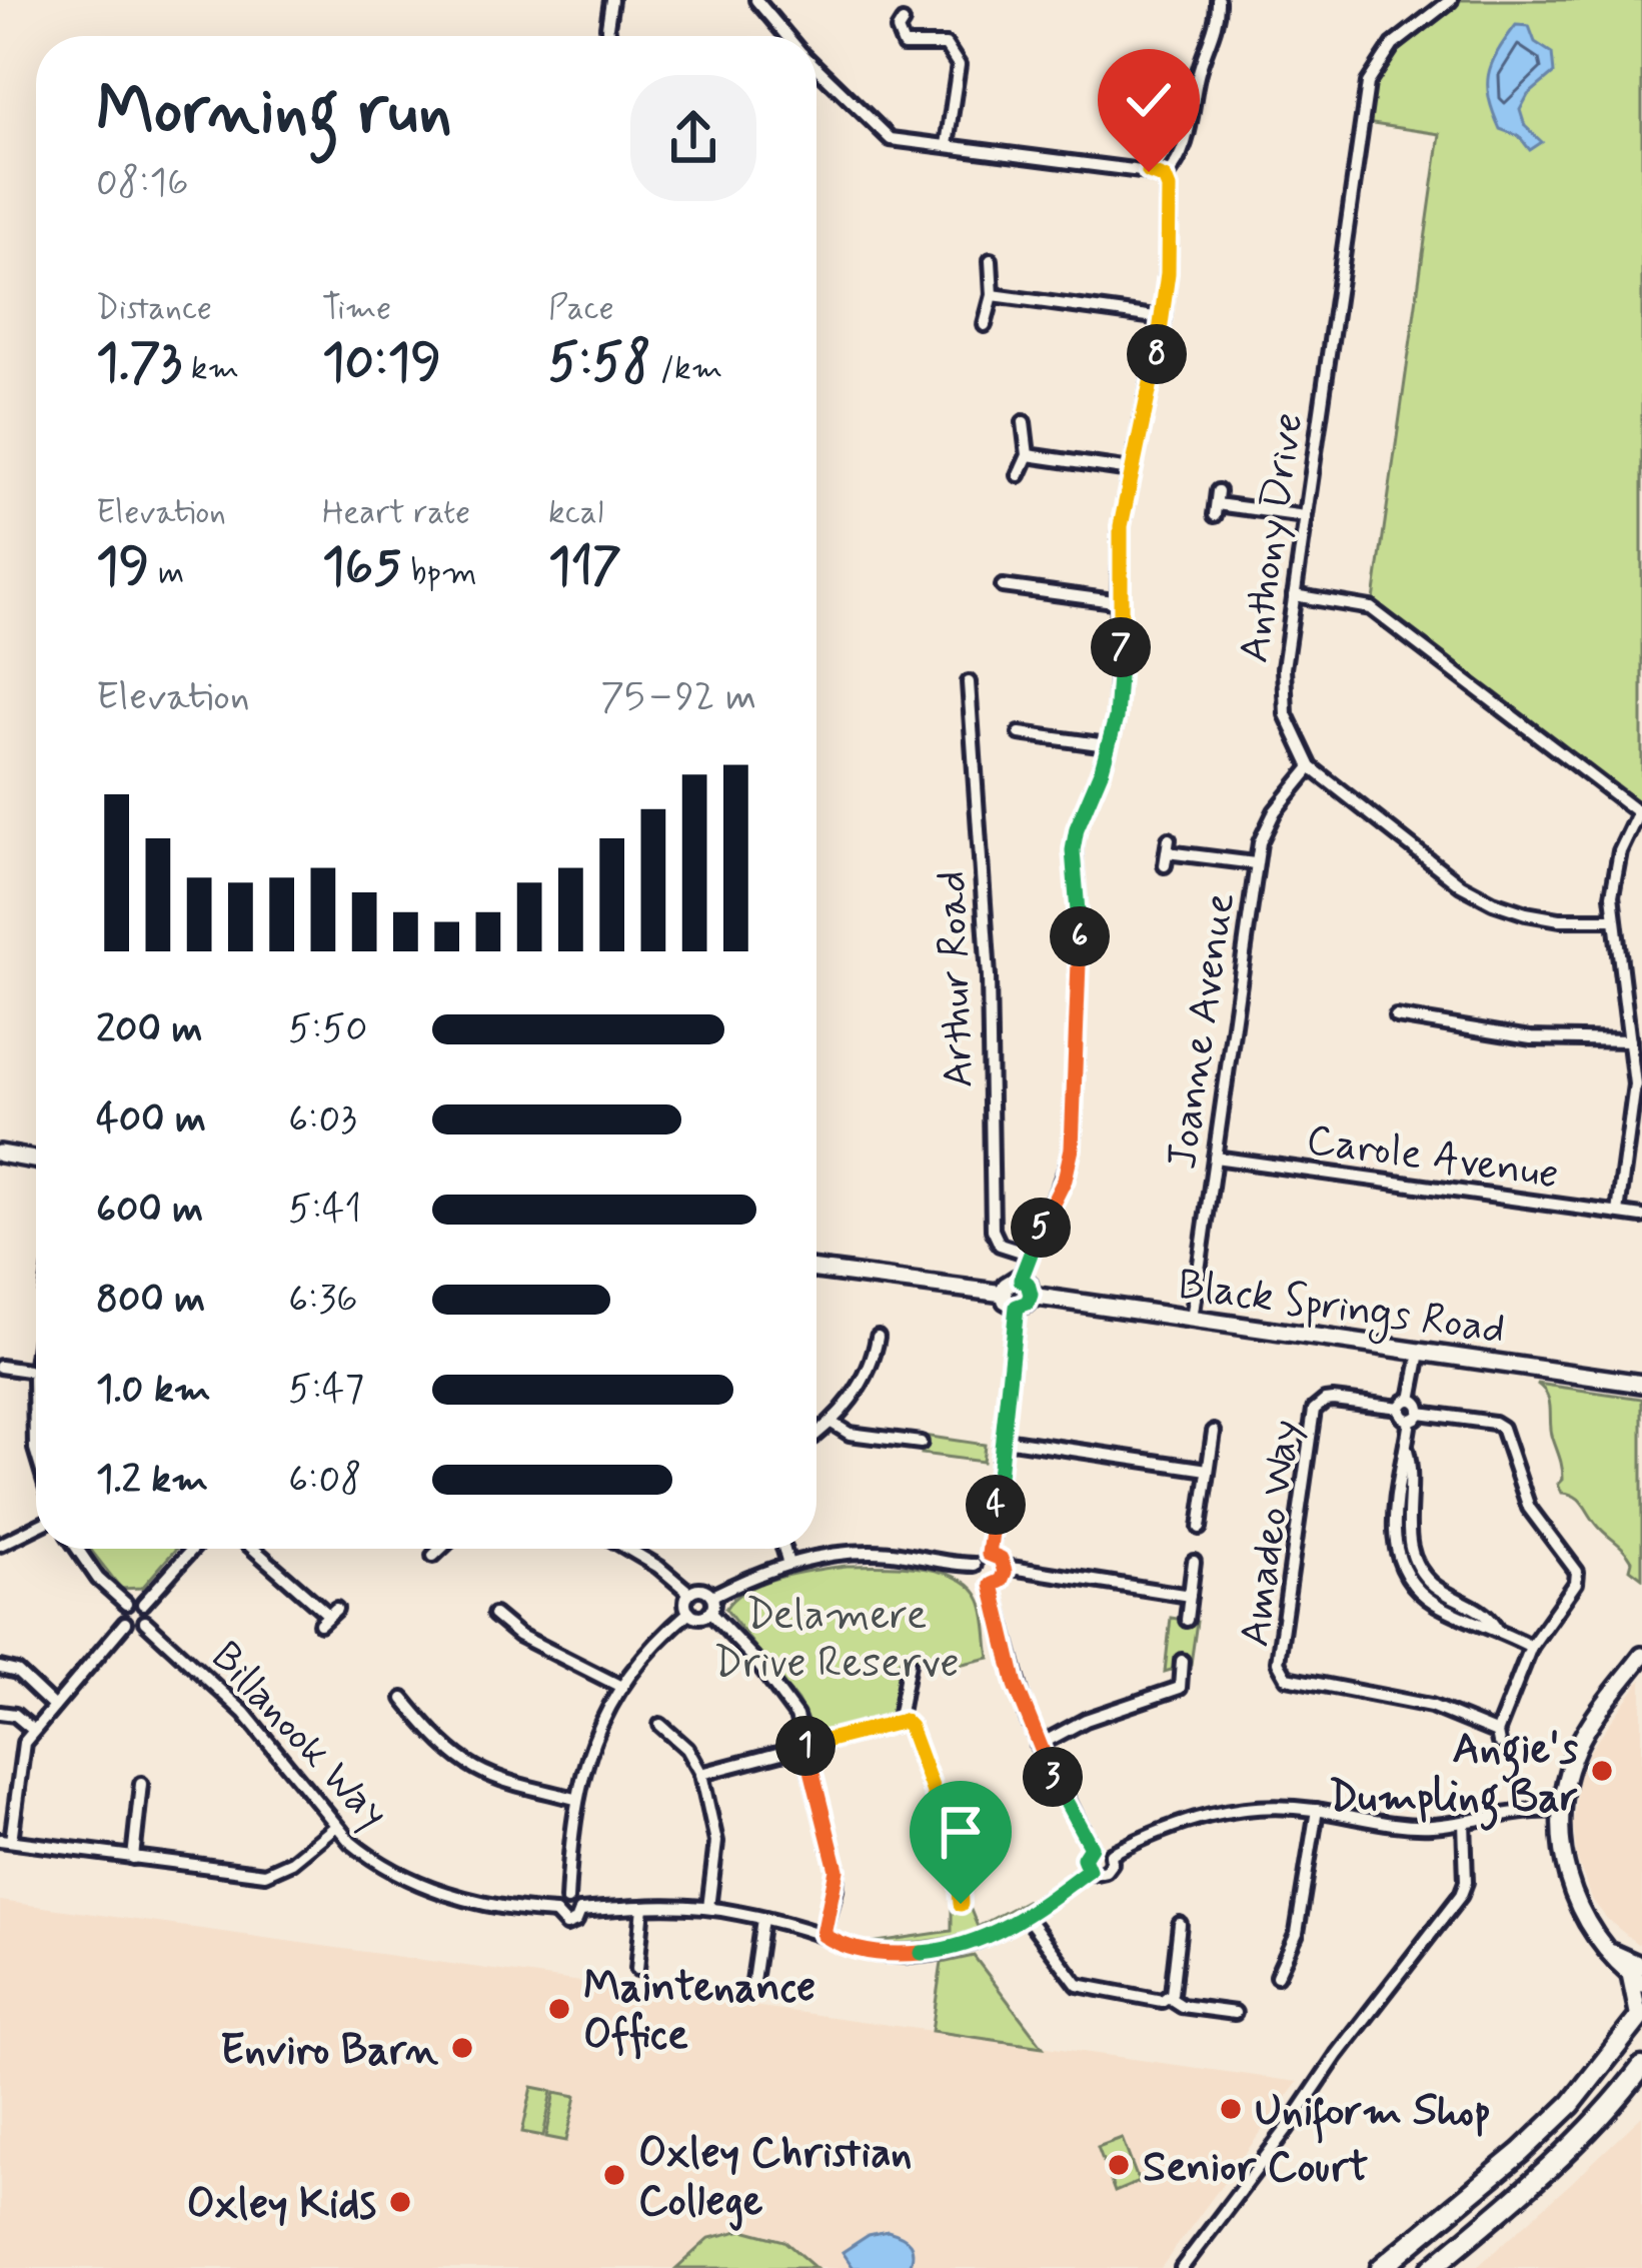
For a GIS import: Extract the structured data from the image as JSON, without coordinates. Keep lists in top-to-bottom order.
{
  "streets": {
    "main road": ["Black Springs Road"],
    "street": [
      "Anthony Drive",
      "Arthur Road",
      "Joanne Avenue",
      "Carole Avenue",
      "Amadeo Way",
      "Billanook Way"
    ]
  },
  "crossings": [
    ["Anthony Drive", "Joanne Avenue"],
    ["Joanne Avenue", "Carole Avenue"],
    ["Joanne Avenue", "Black Springs Road"]
  ],
  "parks": ["Delamere Drive Reserve"],
  "places": [
    "Angie's Dumpling Bar",
    "Maintenance Office",
    "Enviro Barn",
    "Uniform Shop",
    "Senior Court",
    "Oxley Christian College",
    "Oxley Kids"
  ],
  "page": {
    "heading": ["Morning run", "08:16"],
    "stats": [
      ["Distance", "1.73 km"],
      ["Time", "10:19"],
      ["Pace", "5:58 /km"],
      ["Elevation", "19 m"],
      ["Heart rate", "165 bpm"],
      ["kcal", "117"]
    ],
    "pins": [
      "8",
      "7",
      "6",
      "5",
      "4",
      "1",
      "3"
    ],
    "chart": ["Elevation", "75–92 m"],
    "list": [
      {
        "name": "200 m",
        "note": "5:50"
      },
      {
        "name": "400 m",
        "note": "6:03"
      },
      {
        "name": "600 m",
        "note": "5:41"
      },
      {
        "name": "800 m",
        "note": "6:36"
      },
      {
        "name": "1.0 km",
        "note": "5:47"
      },
      {
        "name": "1.2 km",
        "note": "6:08"
      }
    ]
  }
}
